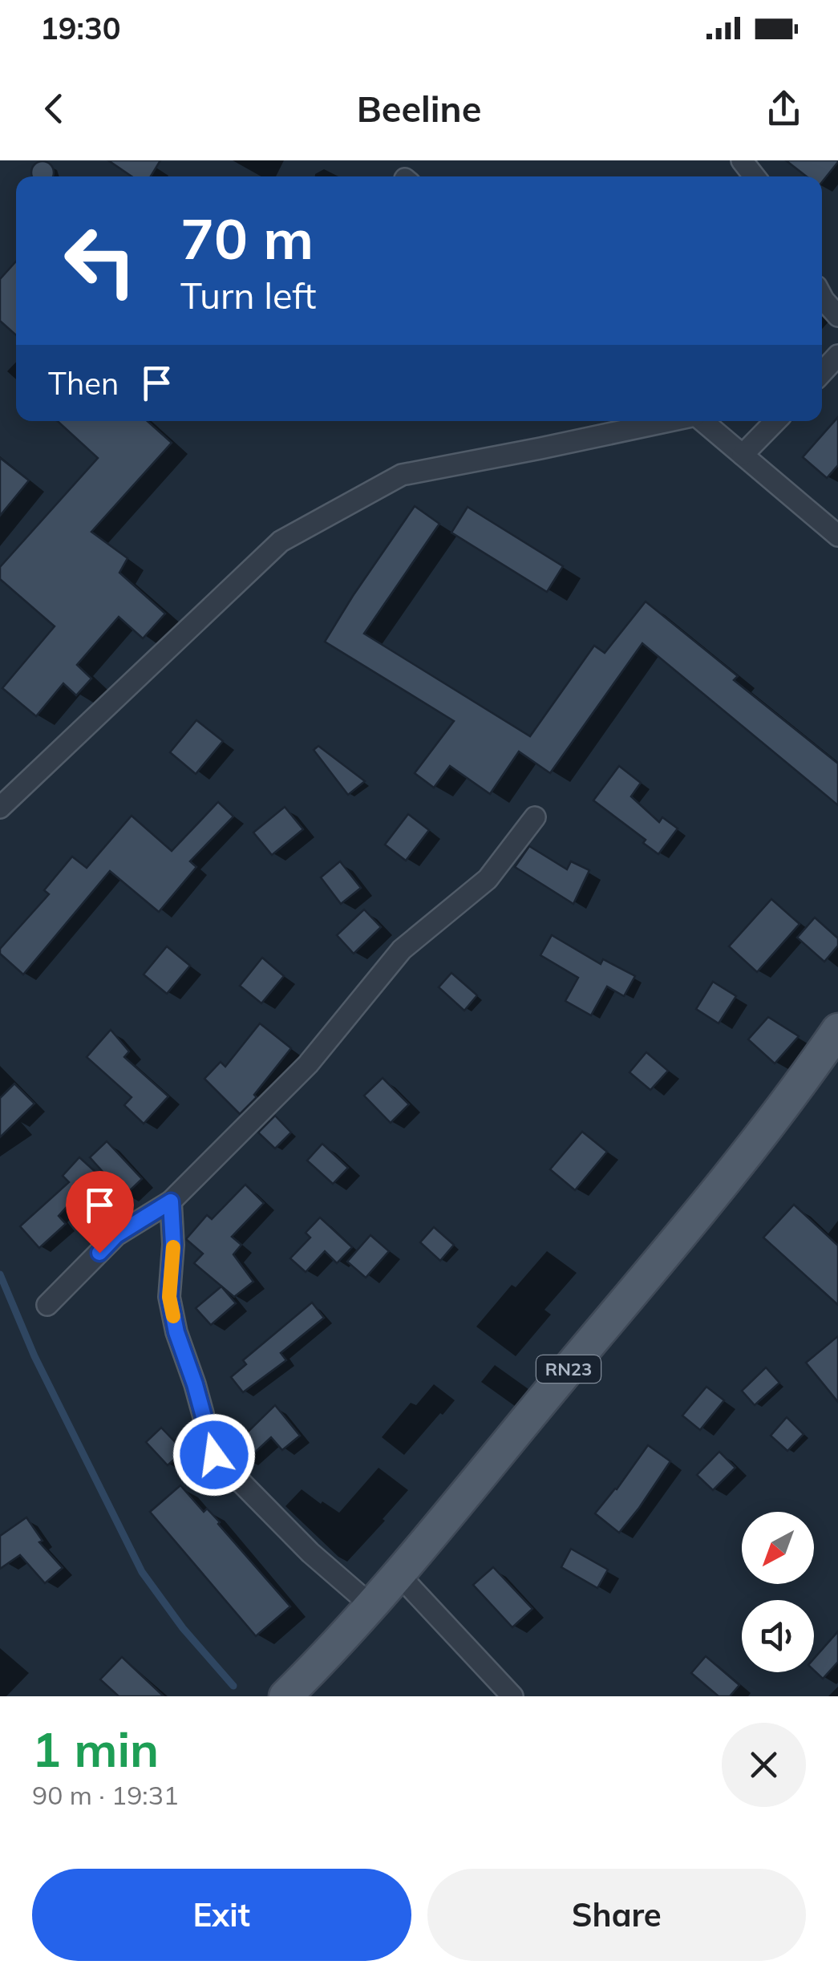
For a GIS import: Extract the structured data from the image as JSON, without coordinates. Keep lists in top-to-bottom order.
{
  "streets": {
    "main road": ["RN23"]
  },
  "north": "bottom left",
  "page": {
    "status": "19:30",
    "header": "Beeline",
    "turn": ["70 m", "Turn left"],
    "then": "Then",
    "heading": ["1 min", "90 m · 19:31"],
    "buttons": ["Exit", "Share"]
  }
}
